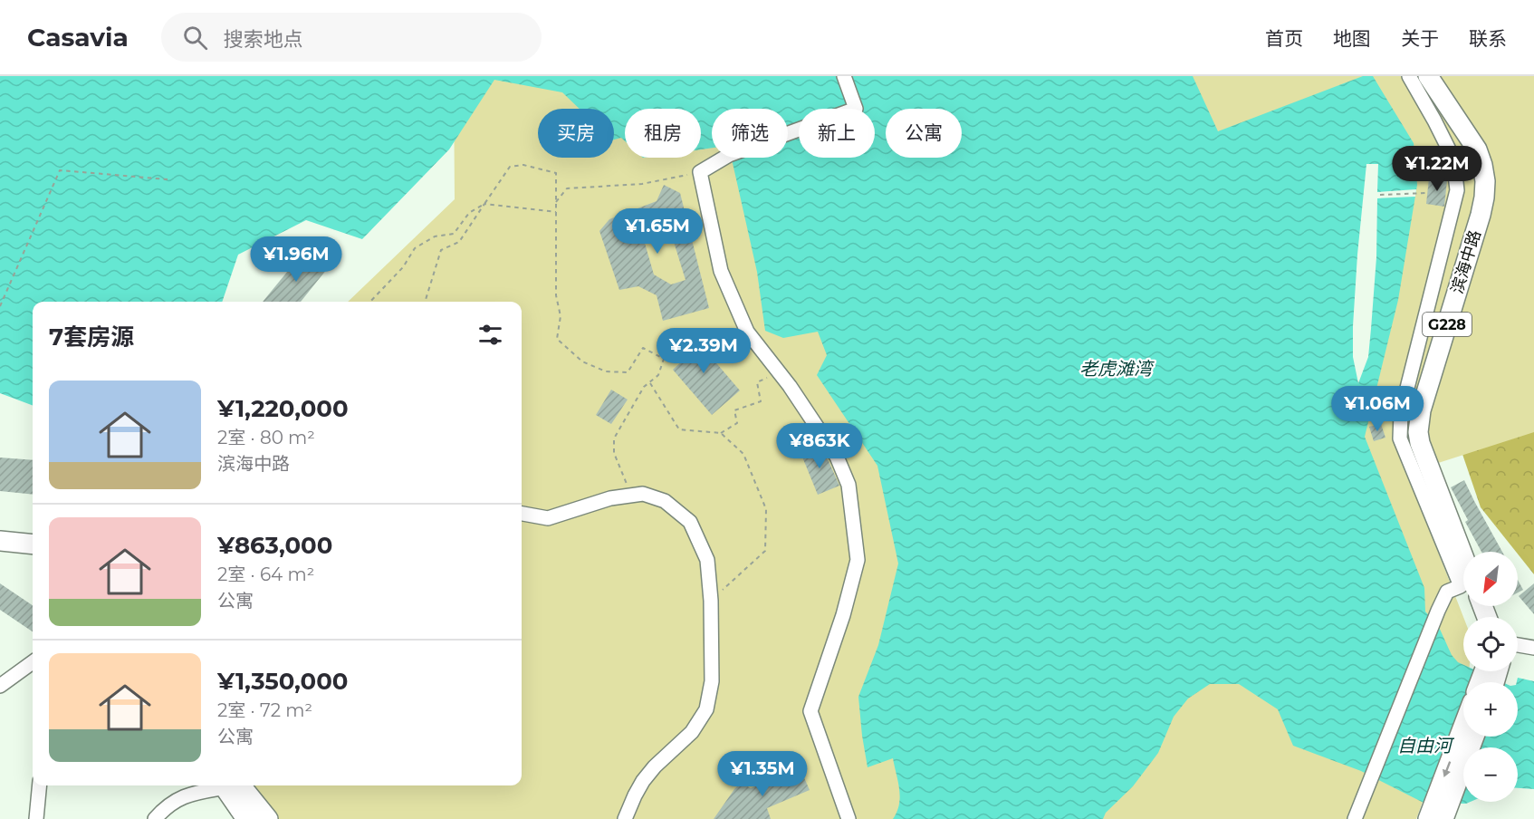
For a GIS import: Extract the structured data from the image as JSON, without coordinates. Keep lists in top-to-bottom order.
{
  "streets": {
    "highway": ["滨海中路", "G228"]
  },
  "water": ["老虎滩湾", "自由河"],
  "north": "bottom left",
  "page": {
    "header": "Casavia",
    "search": "搜索地点",
    "nav": [
      "首页",
      "地图",
      "关于",
      "联系"
    ],
    "chip": [
      "买房",
      "租房",
      "筛选",
      "新上",
      "公寓"
    ],
    "price": [
      "¥1.22M",
      "¥1.65M",
      "¥1.96M",
      "¥2.39M",
      "¥1.06M",
      "¥863K",
      "¥1.35M"
    ],
    "heading": "7套房源",
    "list": [
      {
        "name": "¥1,220,000",
        "note": "2室 · 80 m² · 滨海中路"
      },
      {
        "name": "¥863,000",
        "note": "2室 · 64 m² · 公寓"
      },
      {
        "name": "¥1,350,000",
        "note": "2室 · 72 m² · 公寓"
      }
    ],
    "map_buttons": ["+", "−"]
  }
}
